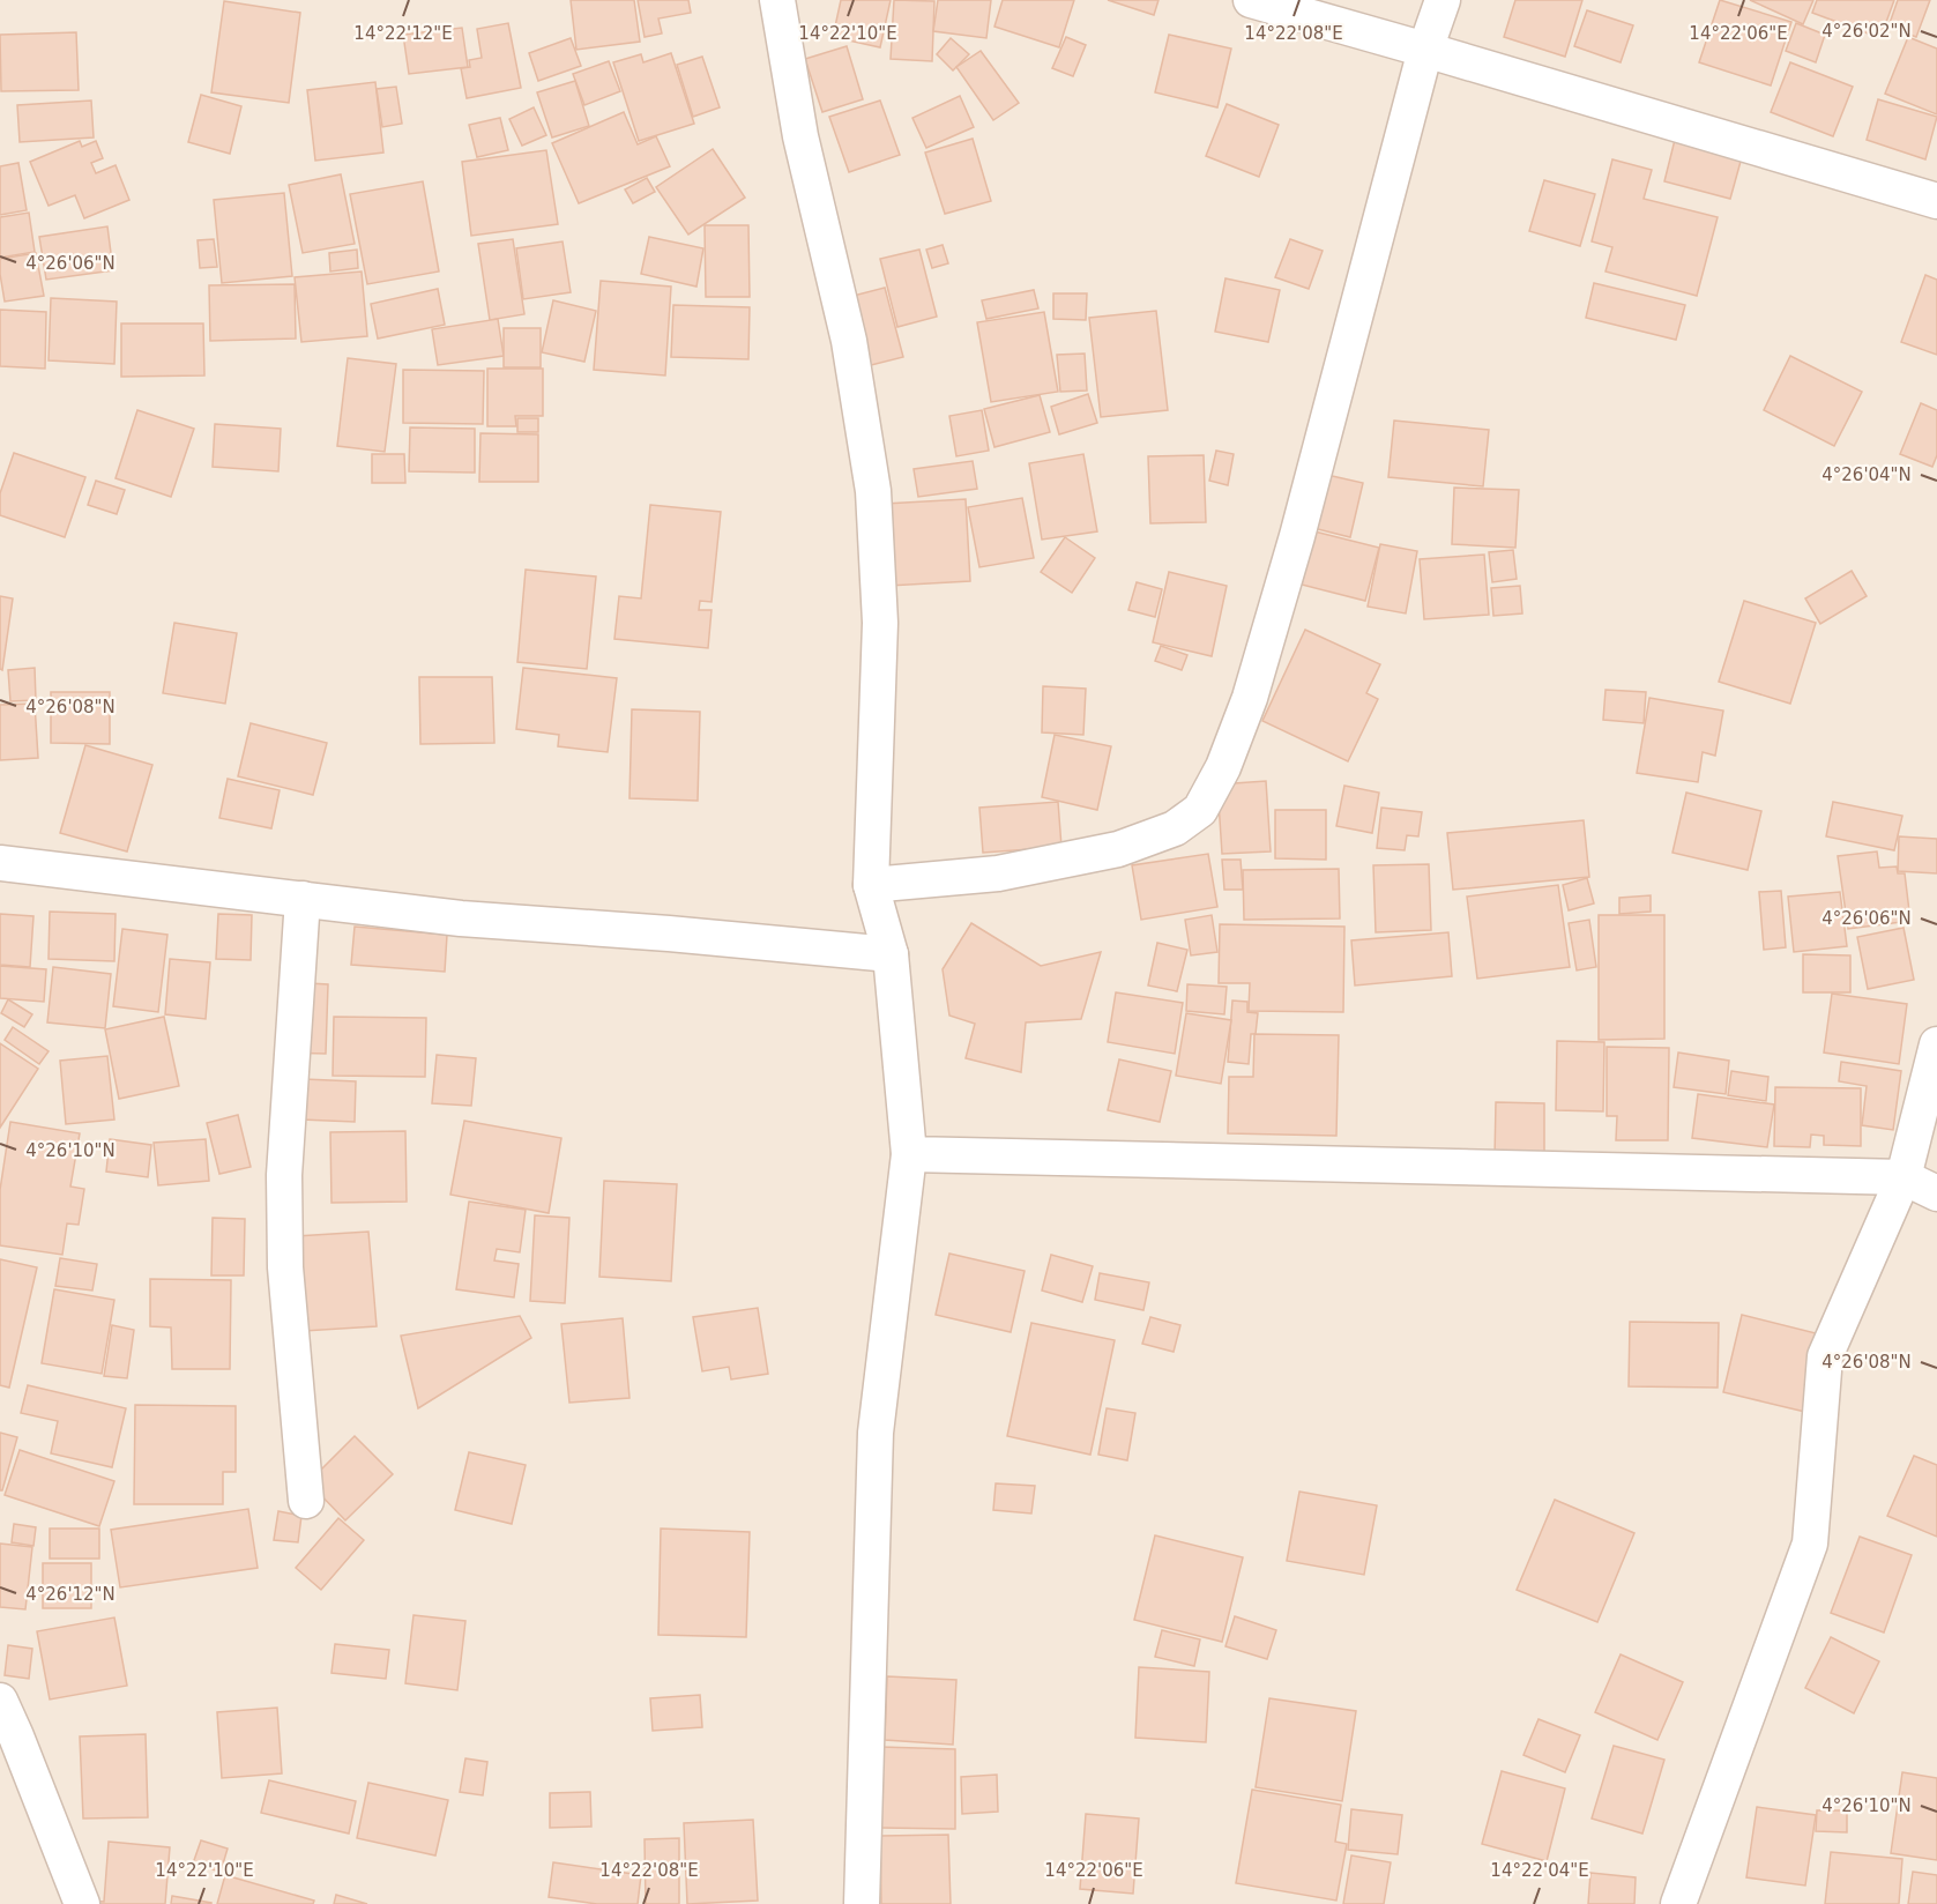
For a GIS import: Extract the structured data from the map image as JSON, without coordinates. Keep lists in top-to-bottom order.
{
  "coordinates": [
    "4°26'02\"N",
    "14°22'12\"E",
    "14°22'10\"E",
    "14°22'08\"E",
    "14°22'06\"E",
    "4°26'06\"N",
    "4°26'04\"N",
    "4°26'08\"N",
    "4°26'10\"N",
    "4°26'12\"N",
    "14°22'04\"E"
  ]
}
